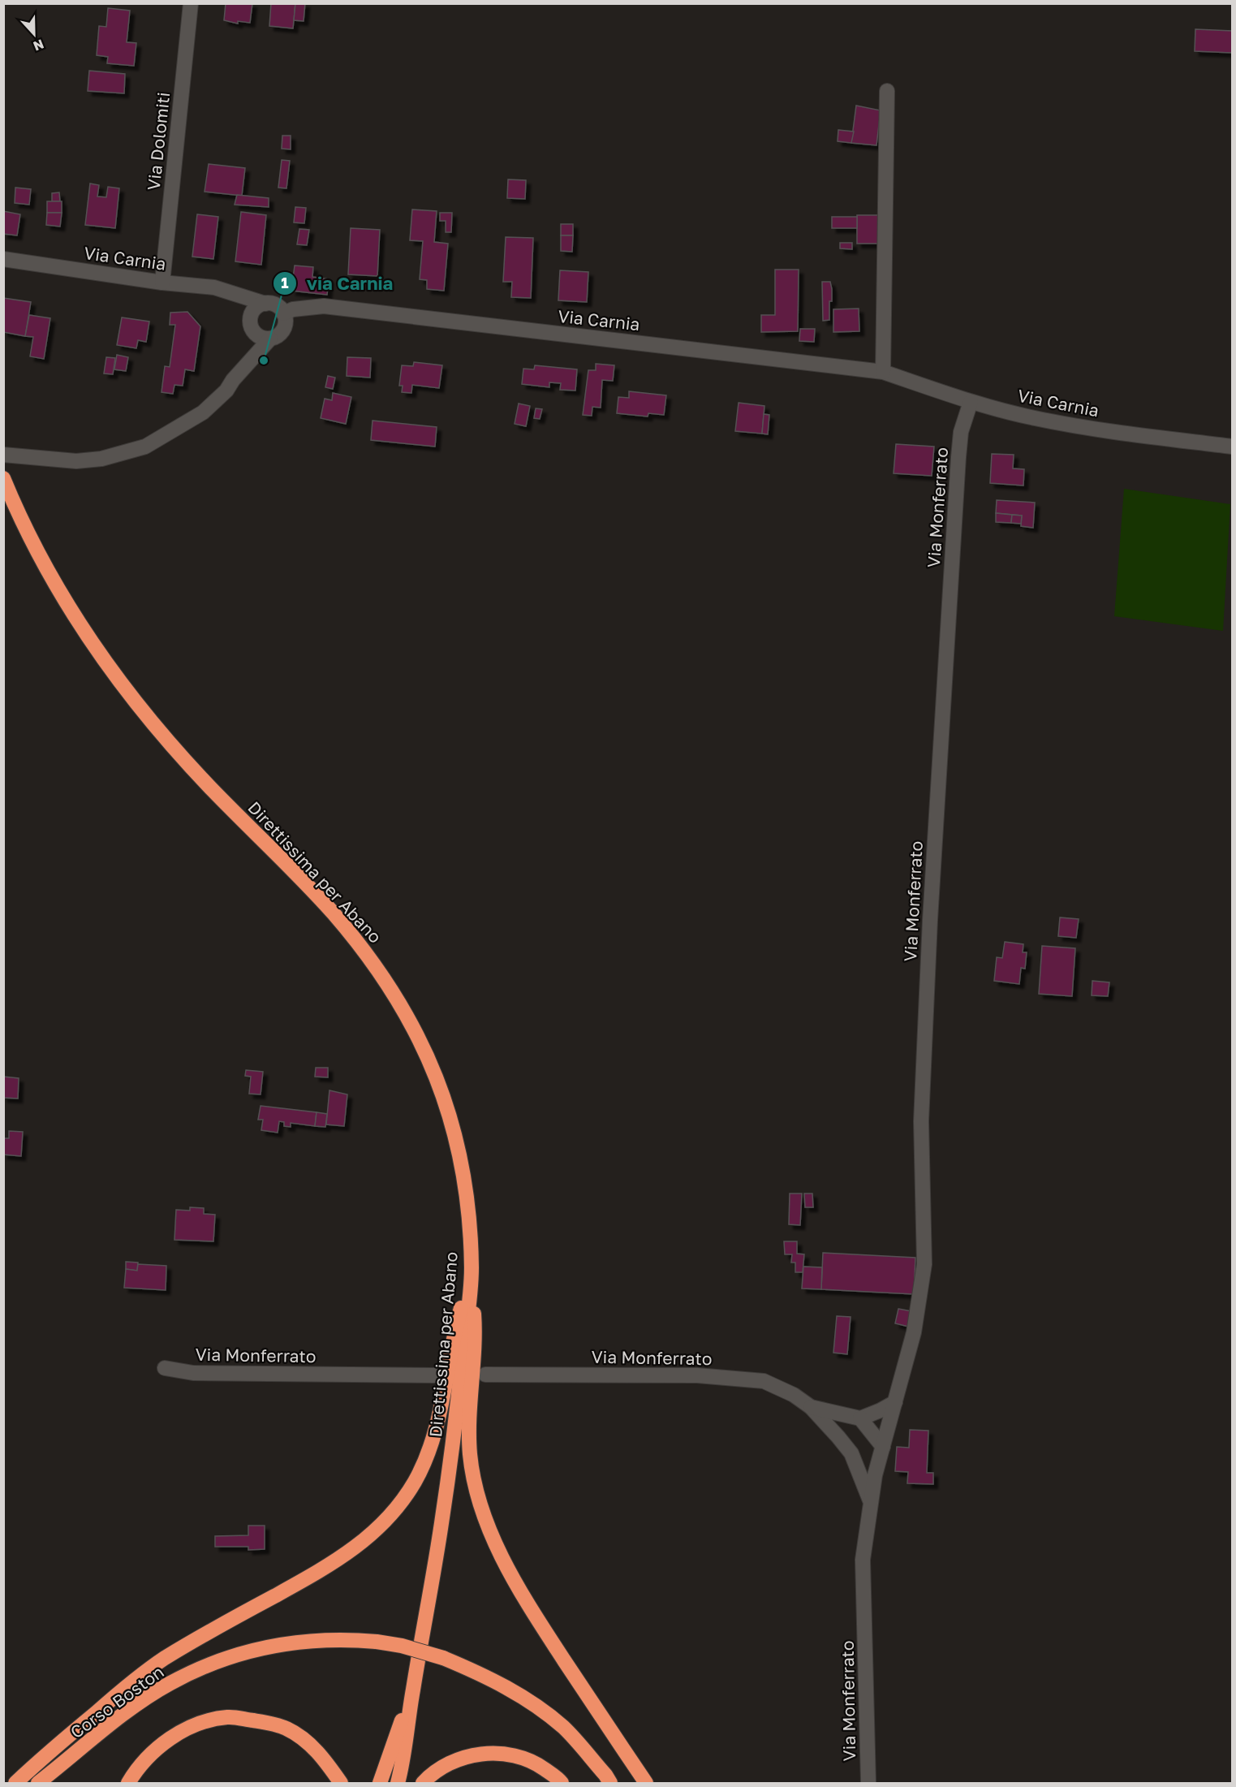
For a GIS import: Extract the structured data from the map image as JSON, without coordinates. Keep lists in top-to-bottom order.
{
  "streets": {
    "highway": ["Direttissima per Abano", "Corso Boston"],
    "street": ["Via Dolomiti", "Via Carnia", "Via Monferrato"]
  },
  "crossings": [
    ["Via Dolomiti", "Via Carnia"],
    ["Via Carnia", "Via Monferrato"]
  ],
  "places": ["via Carnia"],
  "north": "bottom"
}
